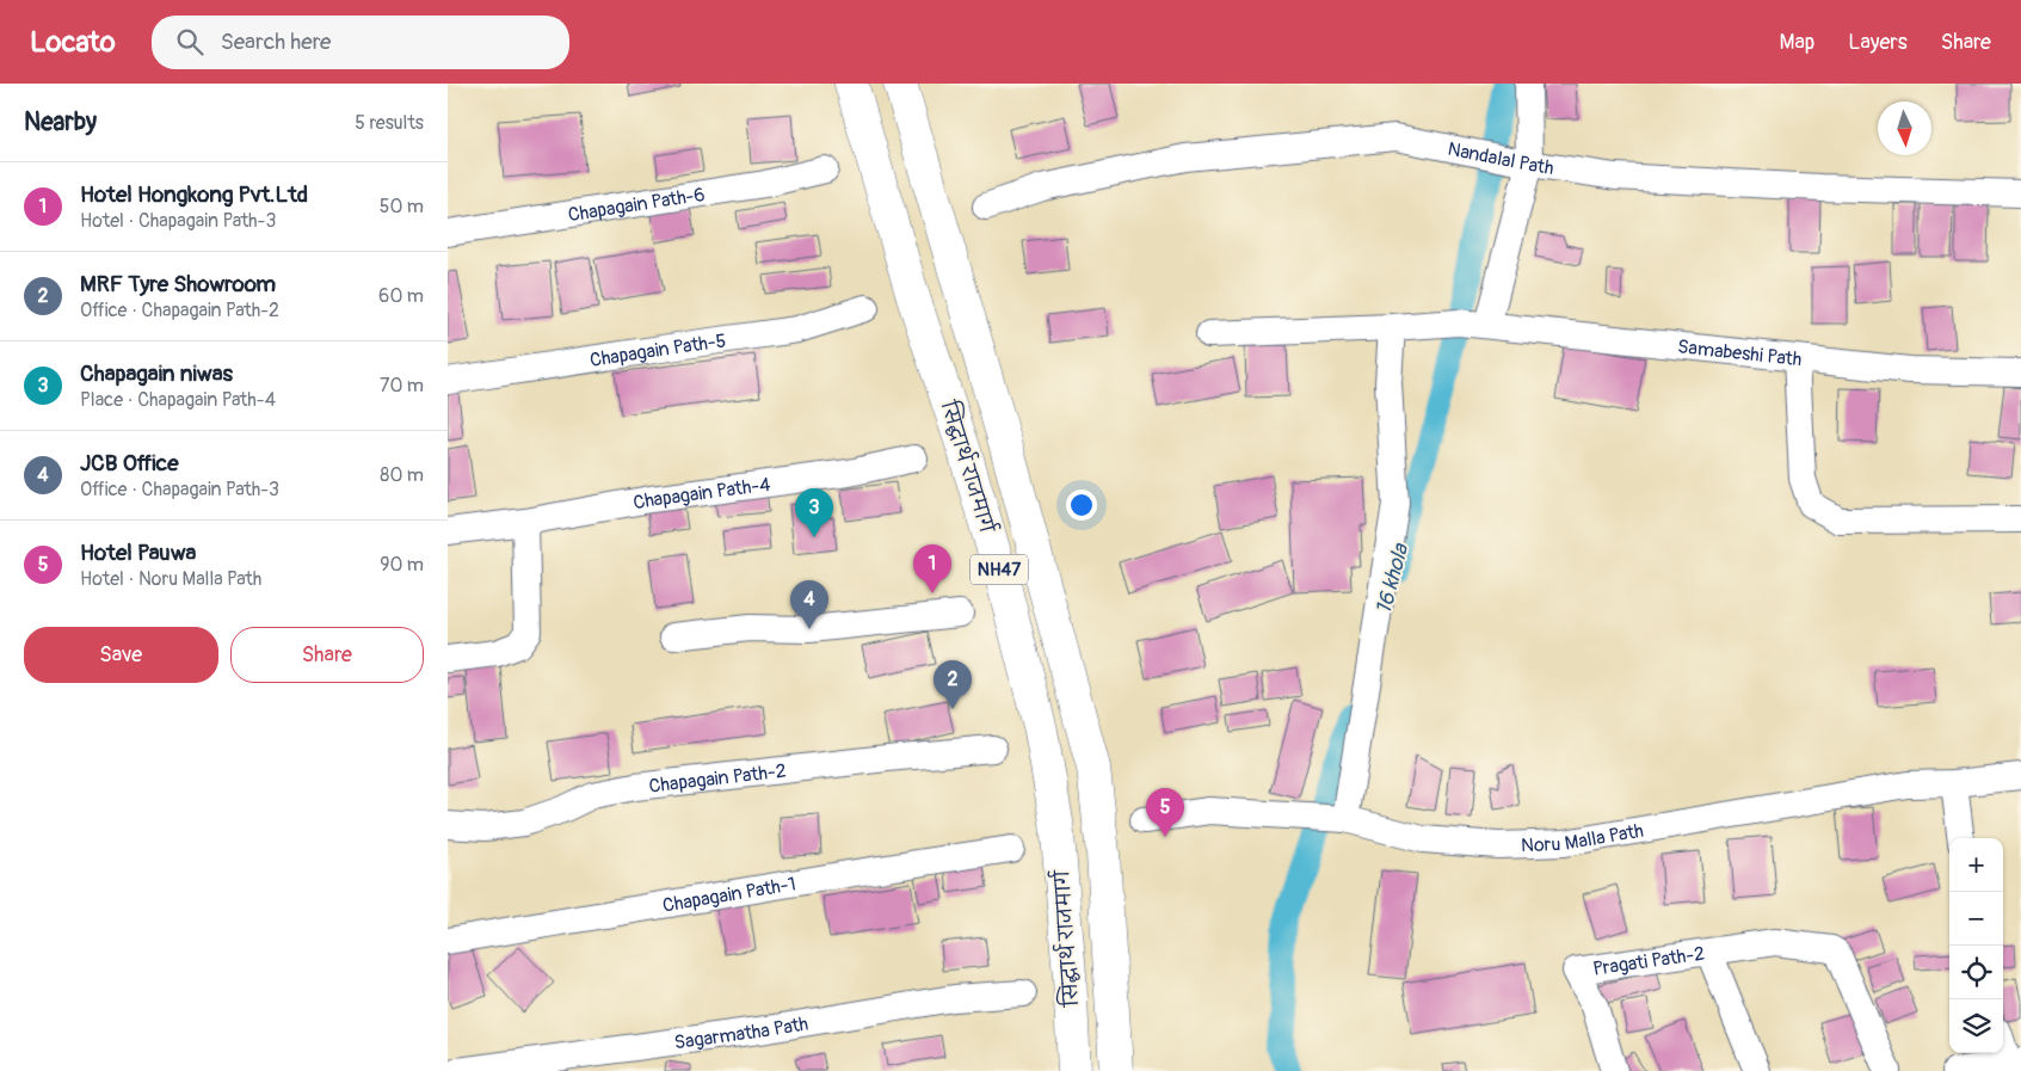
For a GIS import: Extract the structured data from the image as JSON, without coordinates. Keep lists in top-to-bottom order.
{
  "streets": {
    "highway": ["सिद्धार्थ राजमार्ग", "NH47"],
    "street": [
      "Nandalal Path",
      "Chapagain Path-6",
      "Chapagain Path-5",
      "Samabeshi Path",
      "Chapagain Path-4",
      "Chapagain Path-2",
      "Noru Malla Path",
      "Chapagain Path-1",
      "Pragati Path-2",
      "Sagarmatha Path"
    ]
  },
  "water": ["16 khola"],
  "north": "bottom",
  "page": {
    "header": "Locato",
    "search": "Search here",
    "nav": ["Map", "Layers", "Share"],
    "heading": ["Nearby", "5 results"],
    "list": [
      {
        "mark": "1",
        "name": "Hotel Hongkong Pvt.Ltd",
        "note": "Hotel · Chapagain Path-3",
        "value": "50 m"
      },
      {
        "mark": "2",
        "name": "MRF Tyre Showroom",
        "note": "Office · Chapagain Path-2",
        "value": "60 m"
      },
      {
        "mark": "3",
        "name": "Chapagain niwas",
        "note": "Place · Chapagain Path-4",
        "value": "70 m"
      },
      {
        "mark": "4",
        "name": "JCB Office",
        "note": "Office · Chapagain Path-3",
        "value": "80 m"
      },
      {
        "mark": "5",
        "name": "Hotel Pauwa",
        "note": "Hotel · Noru Malla Path",
        "value": "90 m"
      }
    ],
    "pins": [
      "3",
      "1",
      "4",
      "2",
      "5"
    ],
    "buttons": ["Save", "Share"],
    "map_buttons": ["+", "−"]
  }
}
